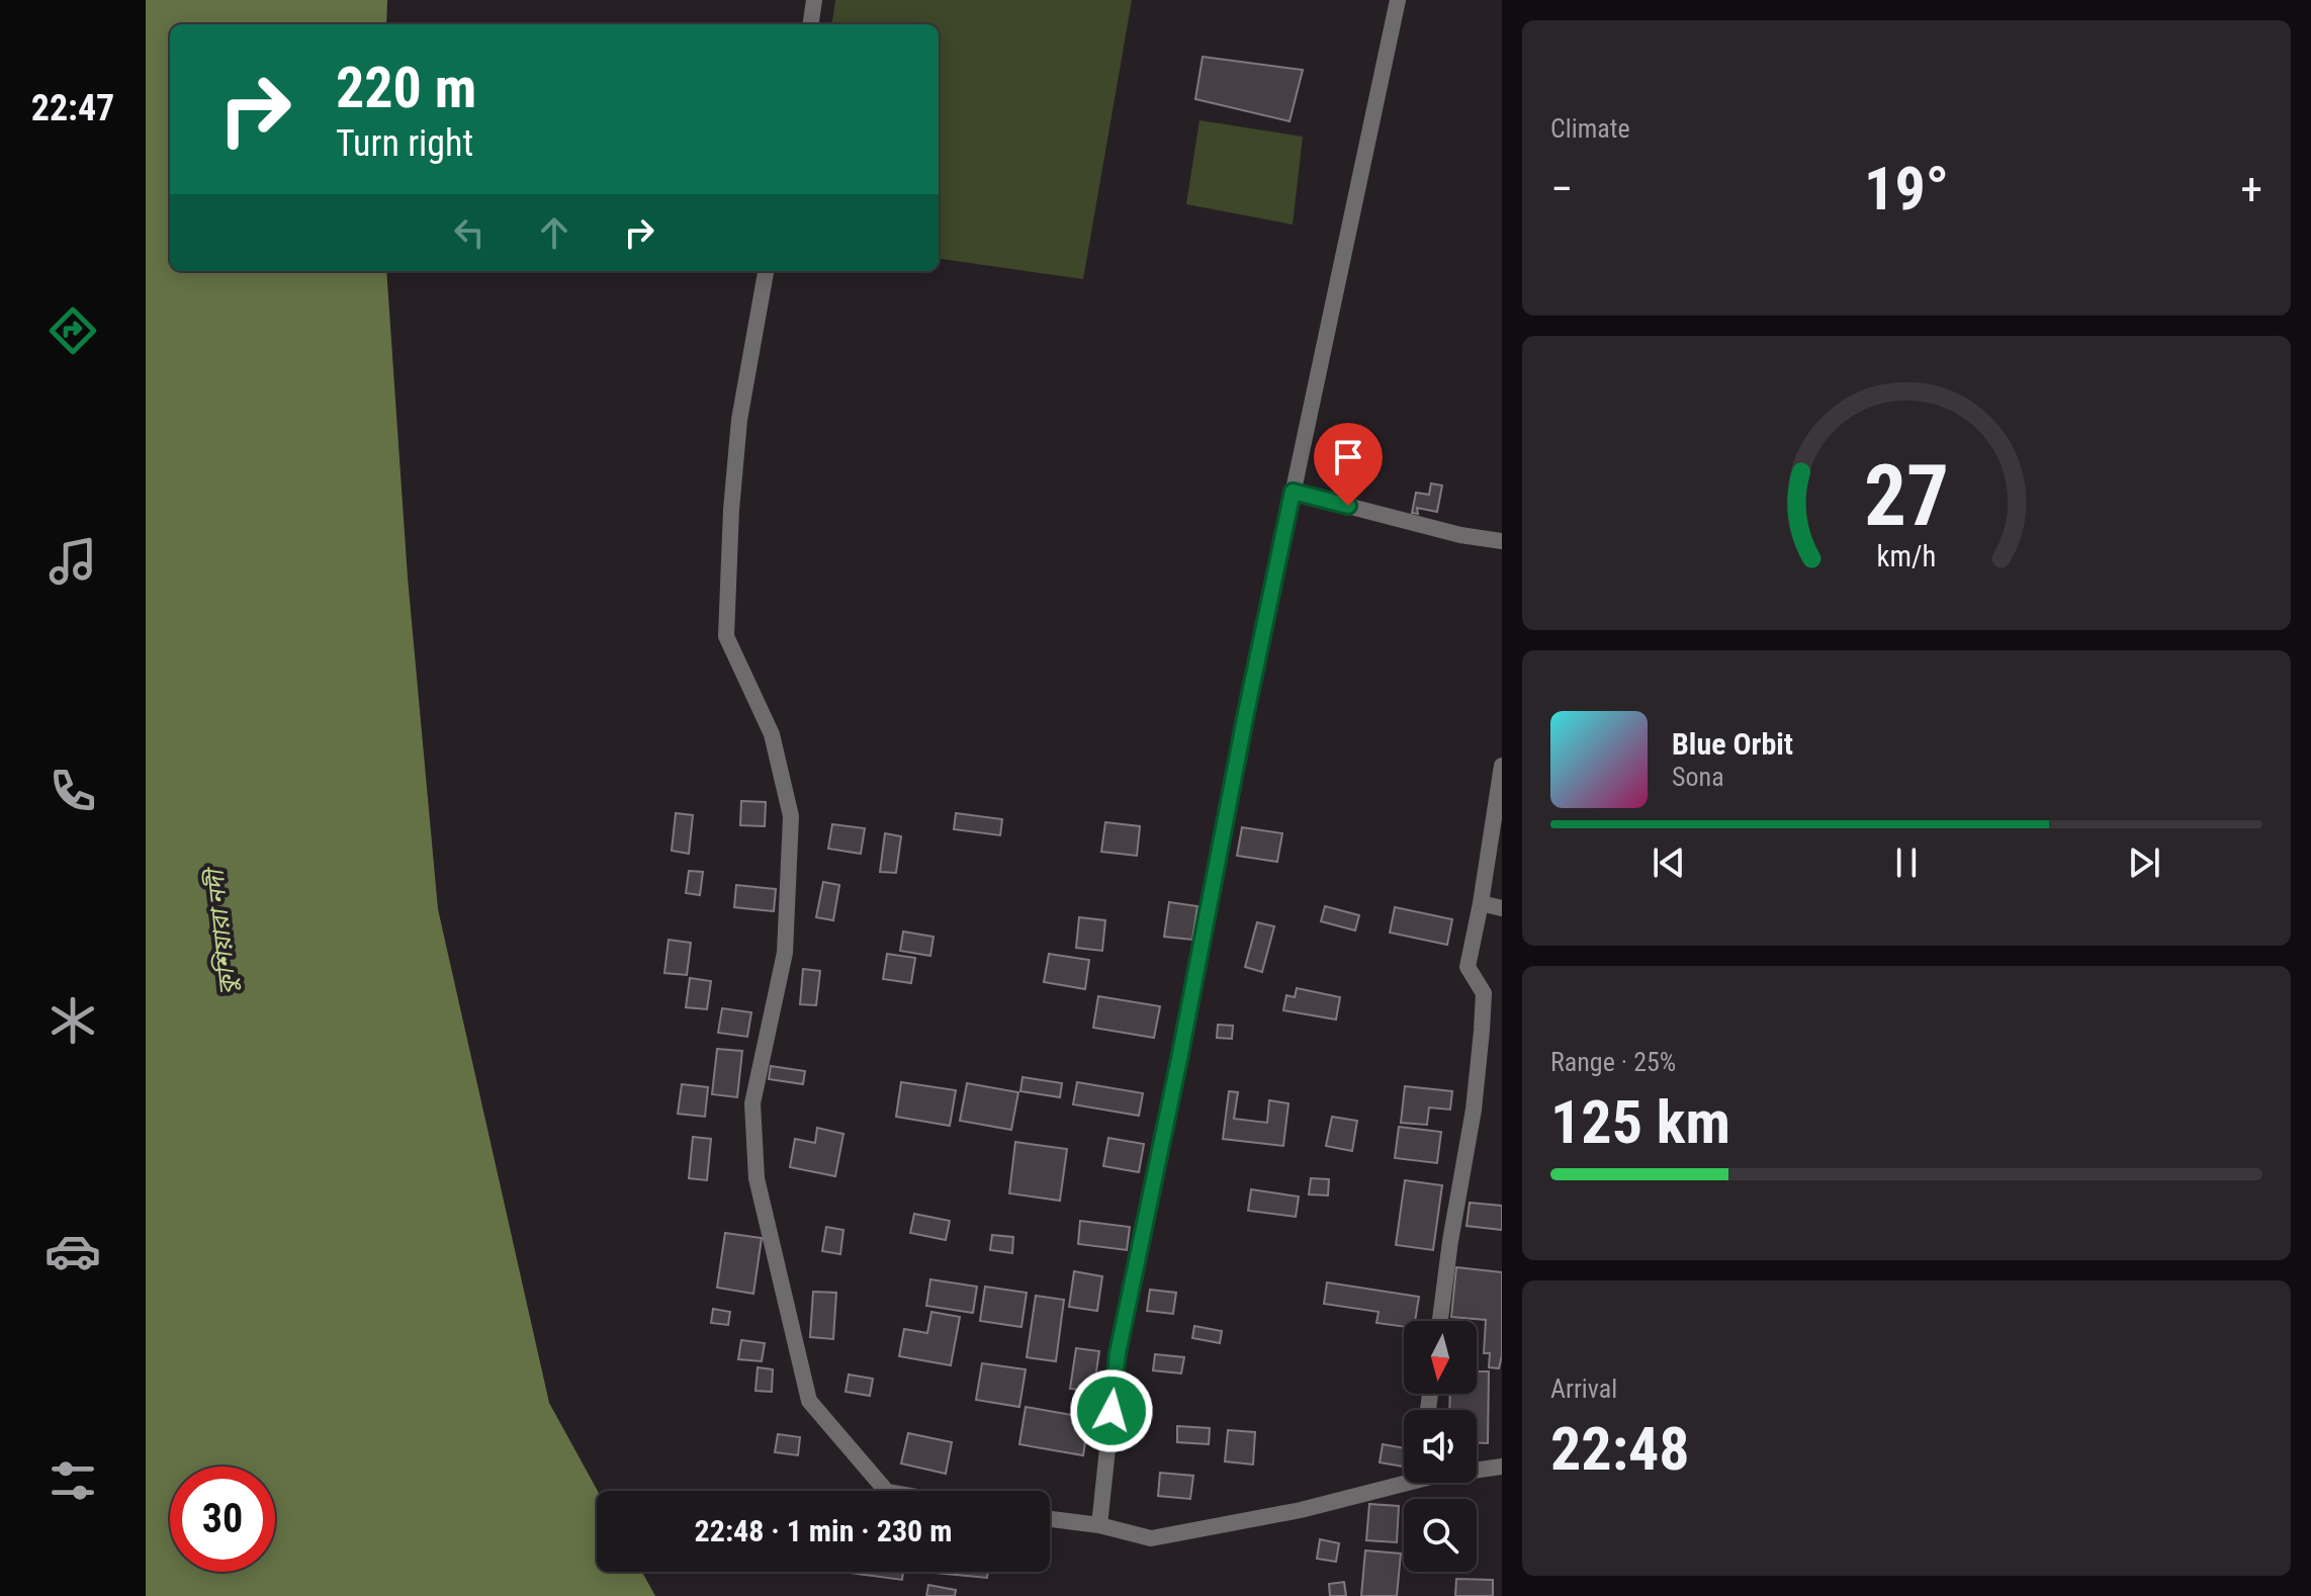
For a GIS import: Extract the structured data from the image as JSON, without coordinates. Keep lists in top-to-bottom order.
{
  "water": ["কুশিয়ারা নদী"],
  "north": "bottom",
  "page": {
    "tabs": "22:47",
    "tile": [
      "Climate",
      ["Range · 25%", "125 km"],
      ["Arrival", "22:48"]
    ],
    "turn": ["220 m", "Turn right"],
    "heat": ["−", "19°", "+"],
    "song": ["Blue Orbit", "Sona"],
    "limit": "30",
    "trip": "22:48 · 1 min · 230 m",
    "gauge": ["27", "km/h"]
  }
}
